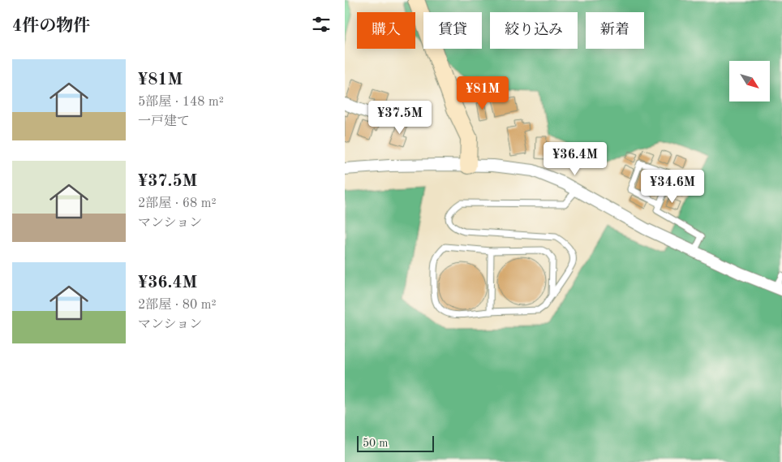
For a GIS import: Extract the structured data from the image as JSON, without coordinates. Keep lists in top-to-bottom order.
{
  "scale_bar": "50 m",
  "north": "bottom right",
  "page": {
    "heading": "4件の物件",
    "chip": [
      "購入",
      "賃貸",
      "絞り込み",
      "新着"
    ],
    "list": [
      {
        "name": "¥81M",
        "note": "5部屋 · 148 m² · 一戸建て"
      },
      {
        "name": "¥37.5M",
        "note": "2部屋 · 68 m² · マンション"
      },
      {
        "name": "¥36.4M",
        "note": "2部屋 · 80 m² · マンション"
      }
    ],
    "price": [
      "¥81M",
      "¥37.5M",
      "¥36.4M",
      "¥34.6M"
    ],
    "scale": "50 m"
  }
}
